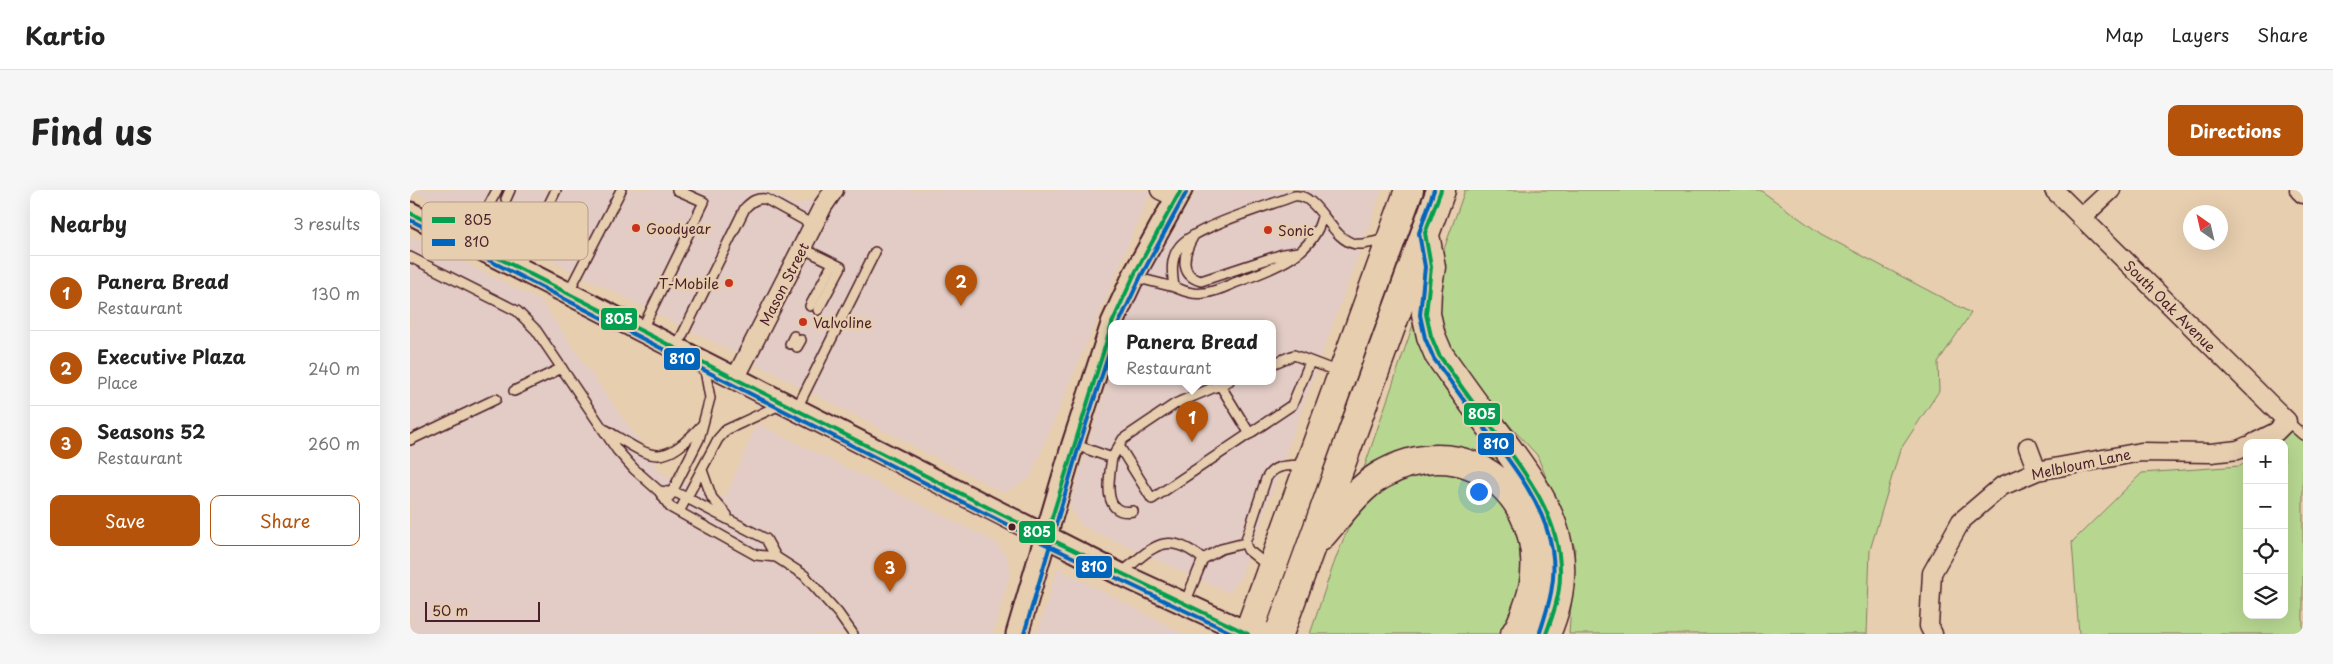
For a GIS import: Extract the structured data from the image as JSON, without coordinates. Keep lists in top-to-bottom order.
{
  "streets": {
    "street": ["Mason Street", "South Oak Avenue", "Melbloum Lane"]
  },
  "places": [
    "Goodyear",
    "Sonic",
    "T-Mobile",
    "Valvoline"
  ],
  "lines": ["transit line 805", "transit line 810"],
  "legend": ["805", "810"],
  "scale_bar": "50 m",
  "north": "top left",
  "page": {
    "header": "Kartio",
    "nav": ["Map", "Layers", "Share"],
    "title": "Find us",
    "buttons": [
      "Directions",
      ["Save", "Share"]
    ],
    "heading": ["Nearby", "3 results"],
    "list": [
      {
        "mark": "1",
        "name": "Panera Bread",
        "note": "Restaurant",
        "value": "130 m"
      },
      {
        "mark": "2",
        "name": "Executive Plaza",
        "note": "Place",
        "value": "240 m"
      },
      {
        "mark": "3",
        "name": "Seasons 52",
        "note": "Restaurant",
        "value": "260 m"
      }
    ],
    "pins": ["2", "1", "3"],
    "popup": ["Panera Bread", "Restaurant"],
    "map_buttons": ["+", "−"],
    "scale": "50 m"
  }
}
